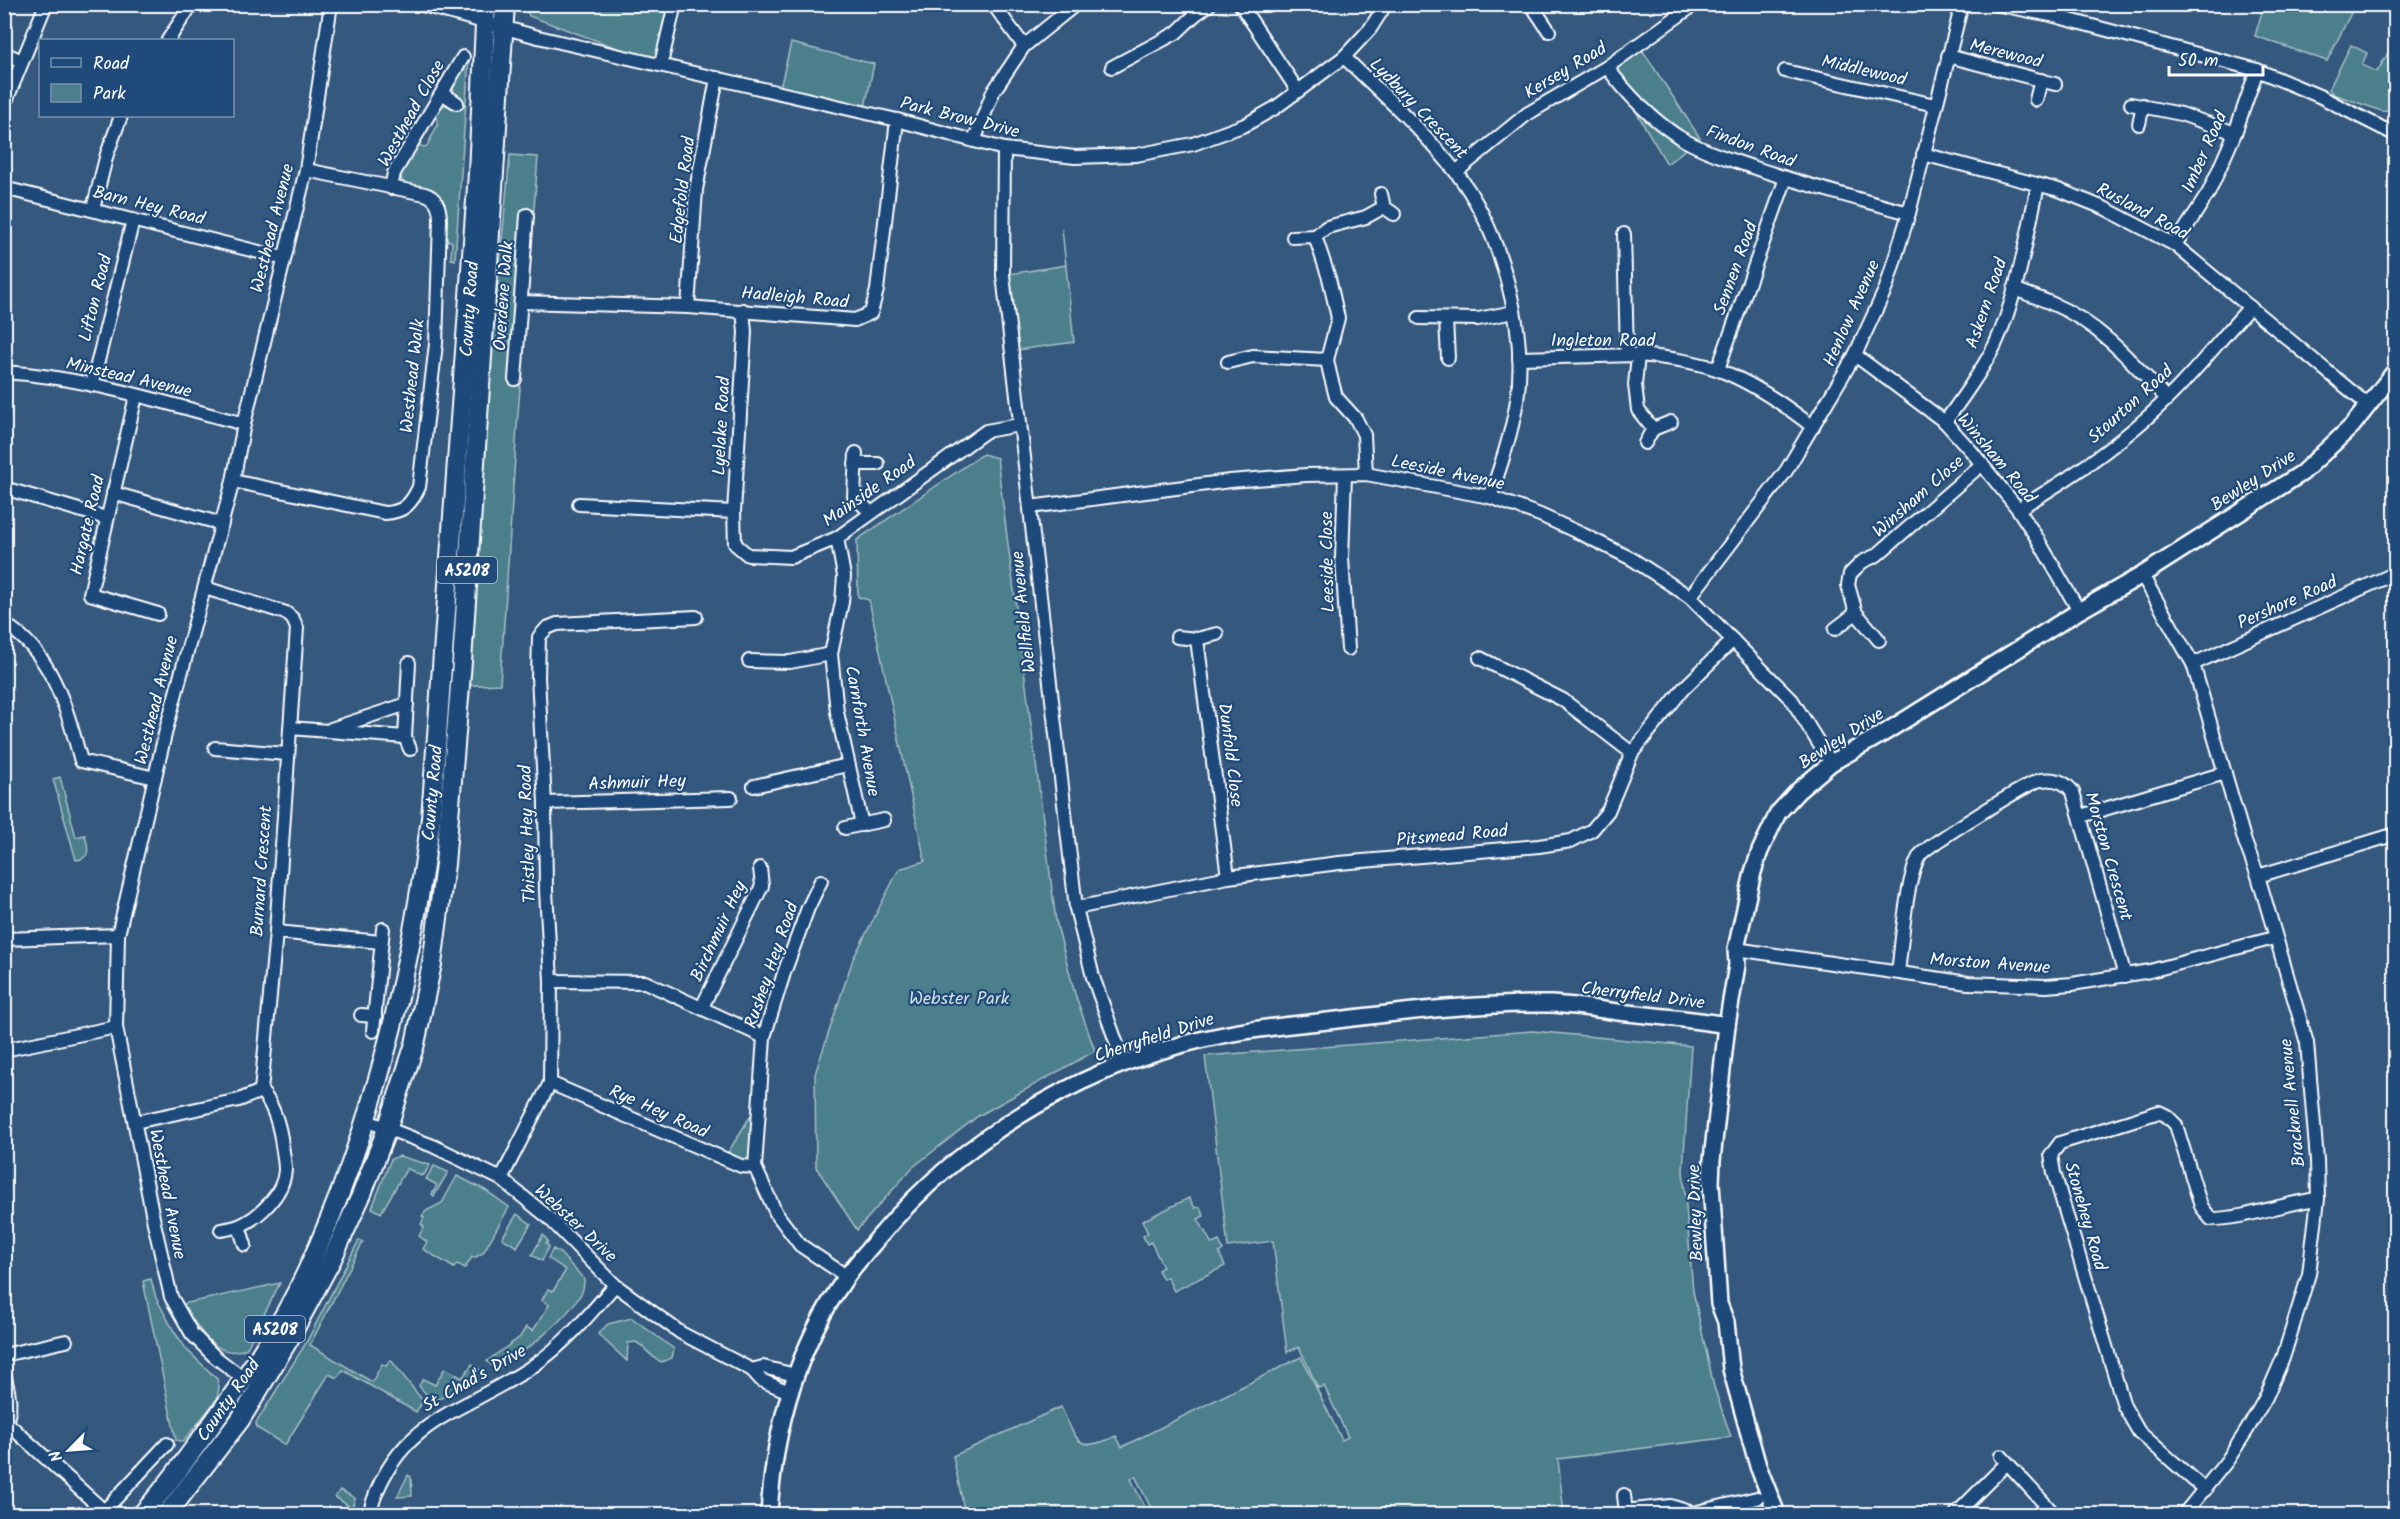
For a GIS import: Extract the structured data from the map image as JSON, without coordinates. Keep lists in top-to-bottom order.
{
  "streets": {
    "main road": ["County Road", "A5208"],
    "street": [
      "Merewood",
      "Kersey Road",
      "Middlewood",
      "Lydbury Crescent",
      "Westhead Close",
      "Park Brow Drive",
      "Findon Road",
      "Imber Road",
      "Edgefold Road",
      "Barn Hey Road",
      "Rusland Road",
      "Westhead Avenue",
      "Sennen Road",
      "Overdene Walk",
      "Hadleigh Road",
      "Lifton Road",
      "Askern Road",
      "Henlow Avenue",
      "Ingleton Road",
      "Westhead Walk",
      "Minstead Avenue",
      "Stourton Road",
      "Lyelake Road",
      "Winsham Road",
      "Leeside Avenue",
      "Bewley Drive",
      "Mainside Road",
      "Winsham Close",
      "Hargate Road",
      "Leeside Close",
      "Pershore Road",
      "Wellfield Avenue",
      "Carnforth Avenue",
      "Dunfold Close",
      "Ashmuir Hey",
      "Thistley Hey Road",
      "Pitsmead Road",
      "Morston Crescent",
      "Burnard Crescent",
      "Birchmuir Hey",
      "Morston Avenue",
      "Rushey Hey Road",
      "Cherryfield Drive",
      "Bracknell Avenue",
      "Rye Hey Road",
      "Stonehey Road",
      "Webster Drive",
      "St Chad's Drive"
    ]
  },
  "crossings": [
    ["Merewood", "Henlow Avenue"],
    ["Kersey Road", "Lydbury Crescent"],
    ["Kersey Road", "Findon Road"],
    ["Middlewood", "Henlow Avenue"],
    ["Lydbury Crescent", "Park Brow Drive"],
    ["Lydbury Crescent", "Ingleton Road"],
    ["Lydbury Crescent", "Leeside Avenue"],
    ["Westhead Close", "Westhead Walk"],
    ["Park Brow Drive", "Edgefold Road"],
    ["Park Brow Drive", "Hadleigh Road"],
    ["Park Brow Drive", "County Road"],
    ["Park Brow Drive", "Wellfield Avenue"],
    ["Findon Road", "Sennen Road"],
    ["Findon Road", "Henlow Avenue"],
    ["Imber Road", "Rusland Road"],
    ["Edgefold Road", "Hadleigh Road"],
    ["Barn Hey Road", "Westhead Avenue"],
    ["Barn Hey Road", "Lifton Road"],
    ["Rusland Road", "Askern Road"],
    ["Rusland Road", "Henlow Avenue"],
    ["Rusland Road", "Stourton Road"],
    ["Rusland Road", "Bewley Drive"],
    ["Westhead Avenue", "County Road"],
    ["Westhead Avenue", "Westhead Walk"],
    ["Westhead Avenue", "Minstead Avenue"],
    ["Westhead Avenue", "Burnard Crescent"],
    ["Sennen Road", "Ingleton Road"],
    ["Overdene Walk", "Hadleigh Road"],
    ["Hadleigh Road", "Lyelake Road"],
    ["Lifton Road", "Minstead Avenue"],
    ["Askern Road", "Winsham Road"],
    ["County Road", "Webster Drive"],
    ["Henlow Avenue", "Ingleton Road"],
    ["Henlow Avenue", "Winsham Road"],
    ["Henlow Avenue", "Leeside Avenue"],
    ["Minstead Avenue", "Hargate Road"],
    ["Stourton Road", "Winsham Road"],
    ["Lyelake Road", "Mainside Road"],
    ["Winsham Road", "Bewley Drive"],
    ["Winsham Road", "Winsham Close"],
    ["Leeside Avenue", "Bewley Drive"],
    ["Leeside Avenue", "Leeside Close"],
    ["Leeside Avenue", "Wellfield Avenue"],
    ["Leeside Avenue", "Pitsmead Road"],
    ["Bewley Drive", "Morston Avenue"],
    ["Bewley Drive", "Cherryfield Drive"],
    ["Bewley Drive", "Bracknell Avenue"],
    ["Mainside Road", "Wellfield Avenue"],
    ["Mainside Road", "Carnforth Avenue"],
    ["Pershore Road", "Bracknell Avenue"],
    ["Wellfield Avenue", "Pitsmead Road"],
    ["Wellfield Avenue", "Cherryfield Drive"],
    ["Dunfold Close", "Pitsmead Road"],
    ["Ashmuir Hey", "Thistley Hey Road"],
    ["Thistley Hey Road", "Rye Hey Road"],
    ["Thistley Hey Road", "Webster Drive"],
    ["Morston Crescent", "Morston Avenue"],
    ["Morston Avenue", "Bracknell Avenue"],
    ["Rushey Hey Road", "Cherryfield Drive"],
    ["Rushey Hey Road", "Rye Hey Road"],
    ["Cherryfield Drive", "Webster Drive"],
    ["Bracknell Avenue", "Stonehey Road"],
    ["Webster Drive", "St Chad's Drive"]
  ],
  "parks": ["Webster Park"],
  "legend": ["Road", "Park"],
  "scale_bar": "50 m",
  "north": "bottom left"
}
